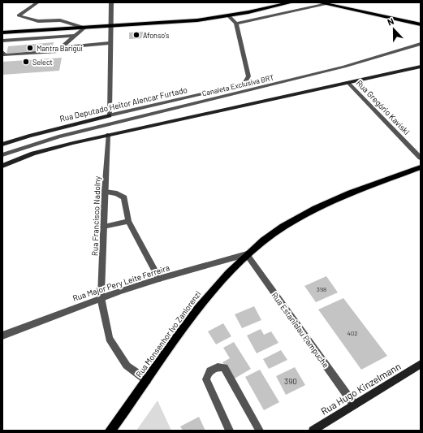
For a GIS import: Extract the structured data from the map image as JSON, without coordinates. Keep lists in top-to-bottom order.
{
  "streets": {
    "main road": ["Rua Monsenhor Ivo Zanlorenzi"],
    "street": [
      "Canaleta Exclusiva BRT",
      "Rua Deputado Heitor Alencar Furtado",
      "Rua Gregório Kaviski",
      "Rua Francisco Nadolny",
      "Rua Major Pery Leite Ferreira",
      "Rua Estanislau Pampuche",
      "Rua Hugo Kinzelmann"
    ]
  },
  "crossings": [
    ["Rua Francisco Nadolny", "Rua Major Pery Leite Ferreira"],
    ["Rua Francisco Nadolny", "Rua Monsenhor Ivo Zanlorenzi"],
    ["Rua Major Pery Leite Ferreira", "Rua Estanislau Pampuche"],
    ["Rua Major Pery Leite Ferreira", "Rua Monsenhor Ivo Zanlorenzi"],
    ["Rua Estanislau Pampuche", "Rua Monsenhor Ivo Zanlorenzi"],
    ["Rua Estanislau Pampuche", "Rua Hugo Kinzelmann"]
  ],
  "places": ["Afonso's", "Mantra Barigui", "Select"],
  "house_numbers": ["398", "402", "390"],
  "north": "top"
}
